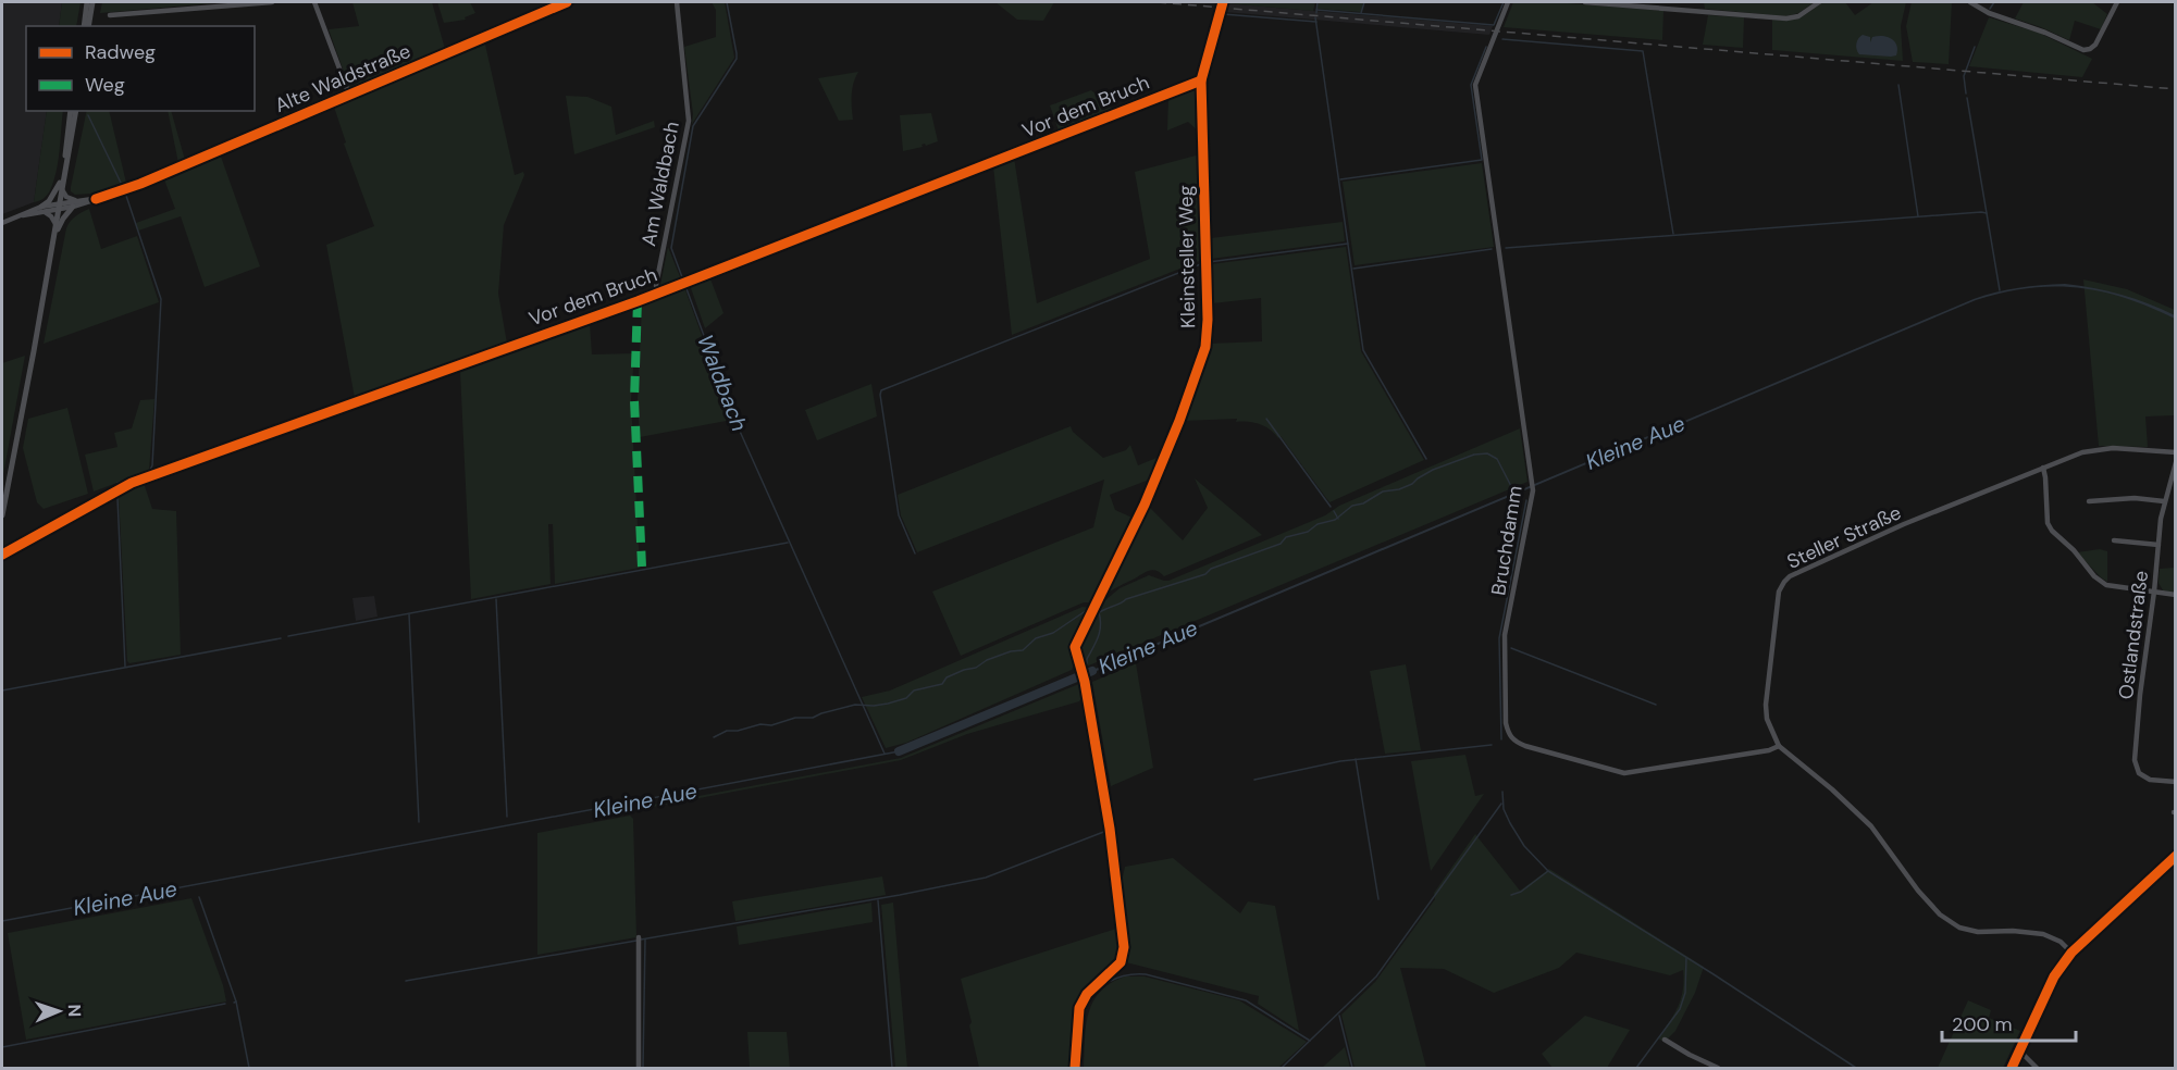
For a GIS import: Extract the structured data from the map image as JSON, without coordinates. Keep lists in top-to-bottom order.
{
  "streets": {
    "street": [
      "Alte Waldstraße",
      "Vor dem Bruch",
      "Am Waldbach",
      "Kleinsteller Weg",
      "Steller Straße",
      "Bruchdamm",
      "Ostlandstraße"
    ]
  },
  "crossings": [
    ["Vor dem Bruch", "Am Waldbach"],
    ["Vor dem Bruch", "Kleinsteller Weg"],
    ["Steller Straße", "Bruchdamm"]
  ],
  "water": ["Waldbach", "Kleine Aue"],
  "legend": ["Radweg", "Weg"],
  "scale_bar": "200 m",
  "north": "right"
}
